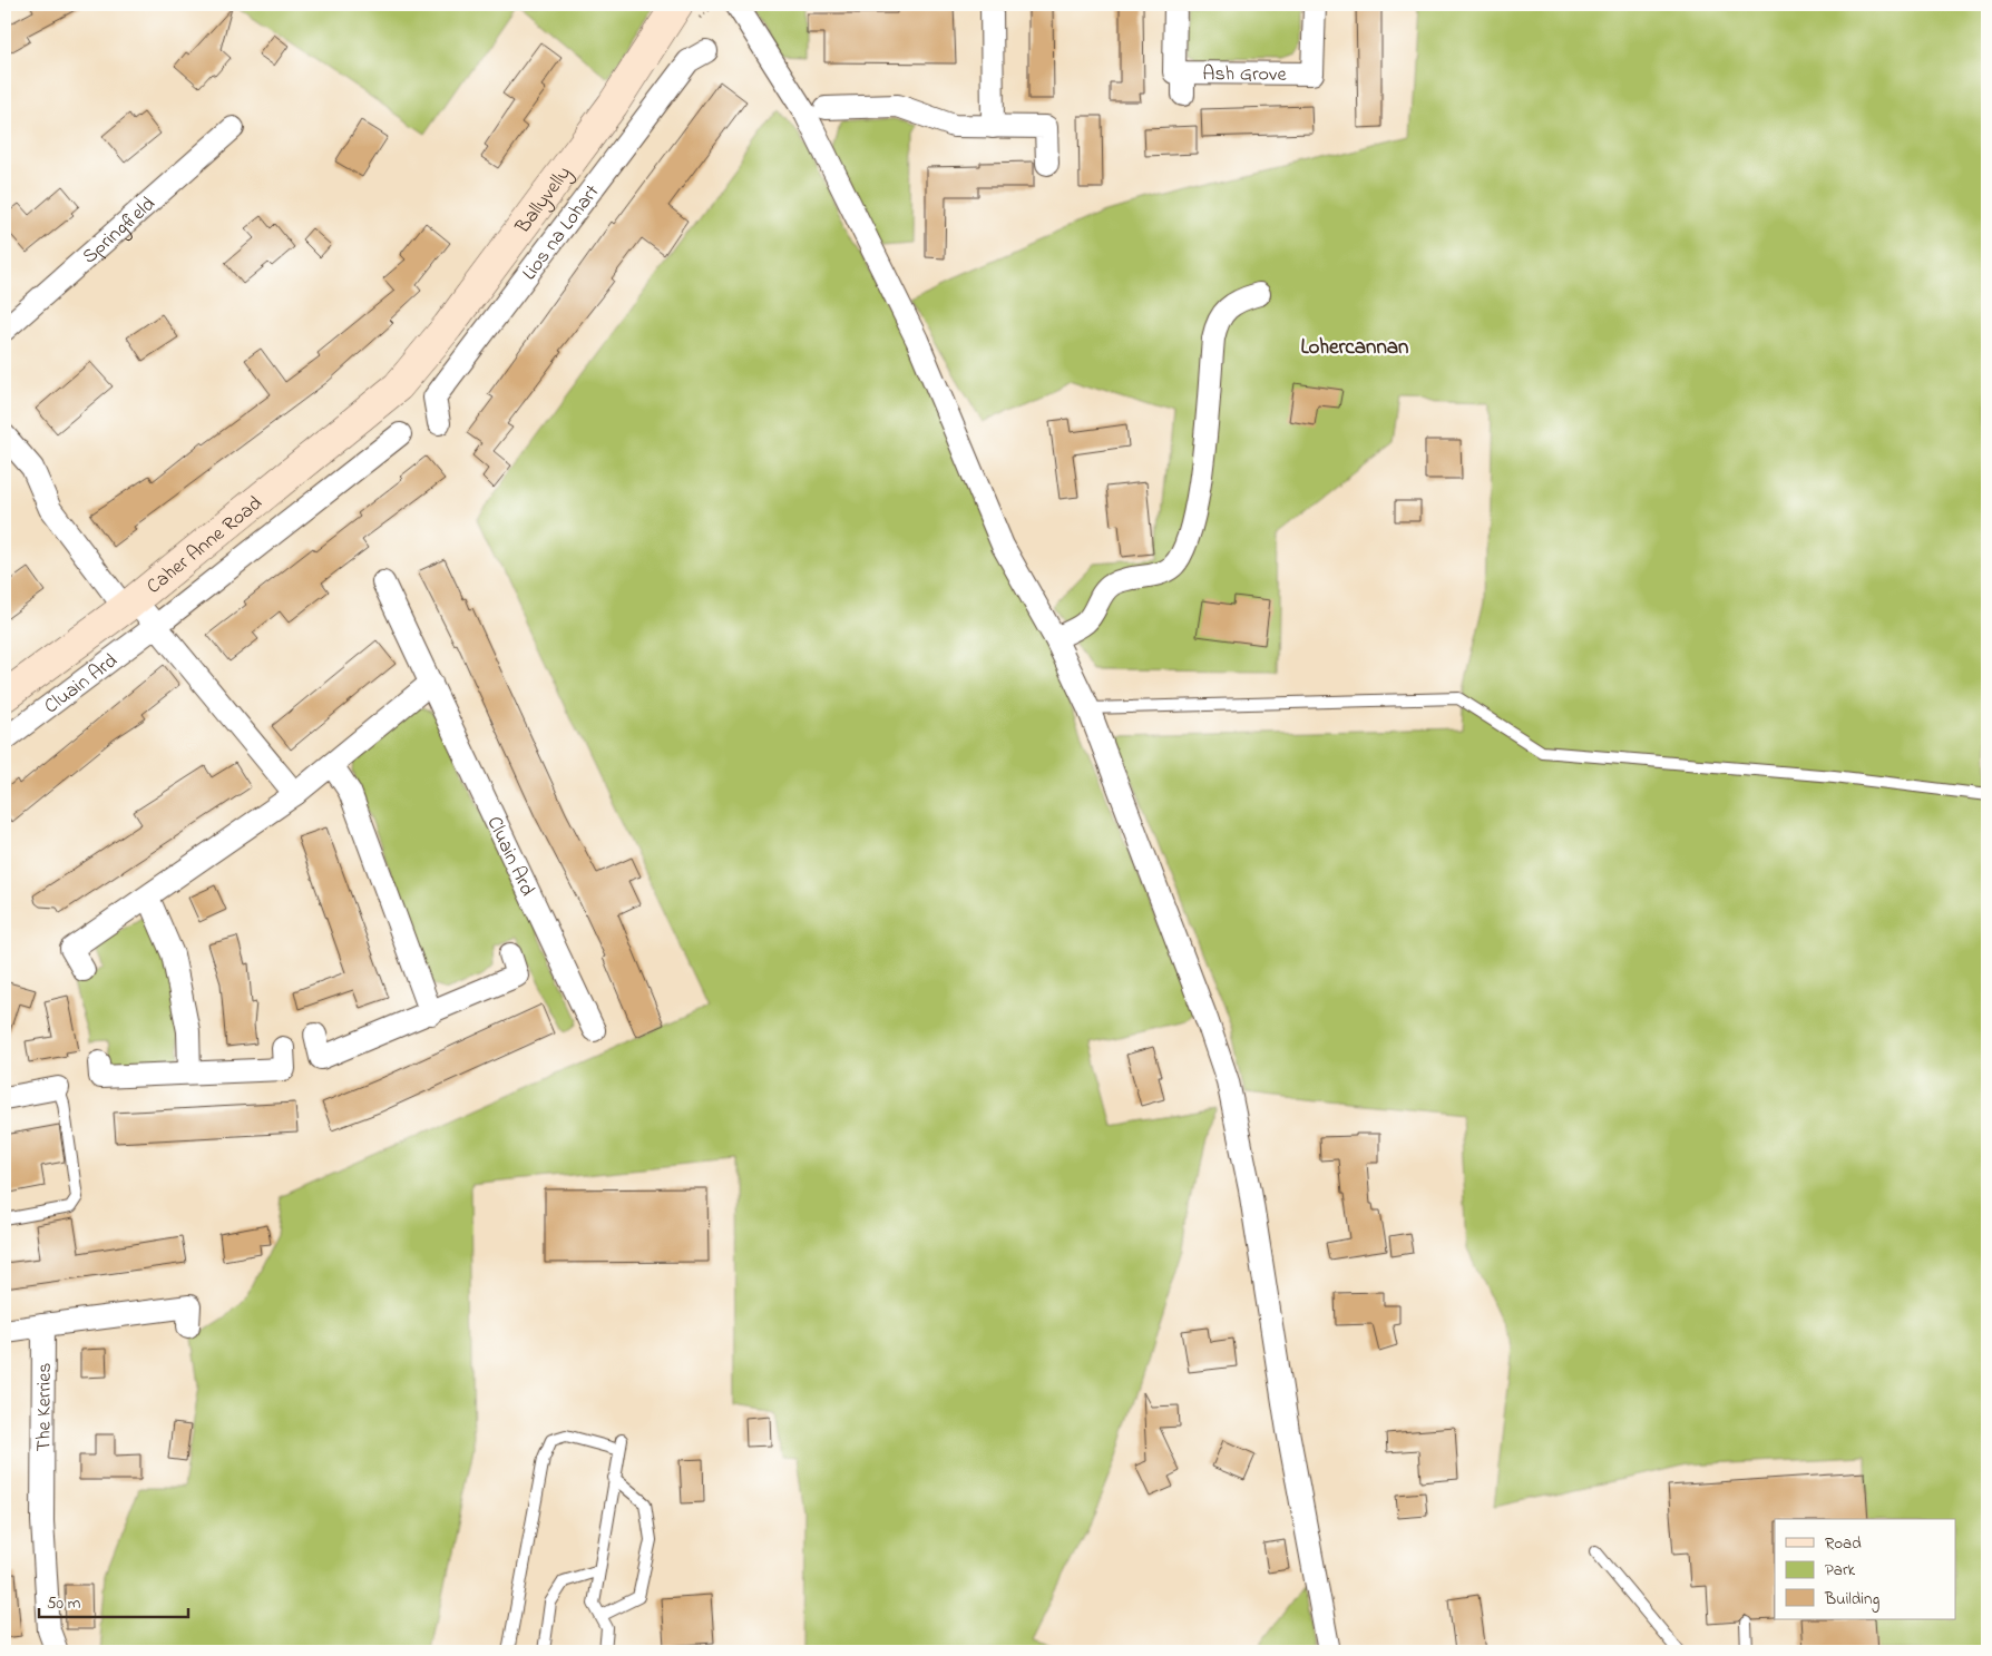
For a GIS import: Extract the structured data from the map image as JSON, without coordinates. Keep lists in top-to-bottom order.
{
  "streets": {
    "street": [
      "Ash Grove",
      "Ballyvelly",
      "Springfield",
      "Lios na Lohart",
      "Caher Anne Road",
      "Cluain Ard",
      "The Kerries"
    ]
  },
  "crossings": [
    ["Ballyvelly", "Caher Anne Road"]
  ],
  "districts": ["Lohercannan"],
  "legend": ["Road", "Park", "Building"],
  "scale_bar": "50 m"
}
